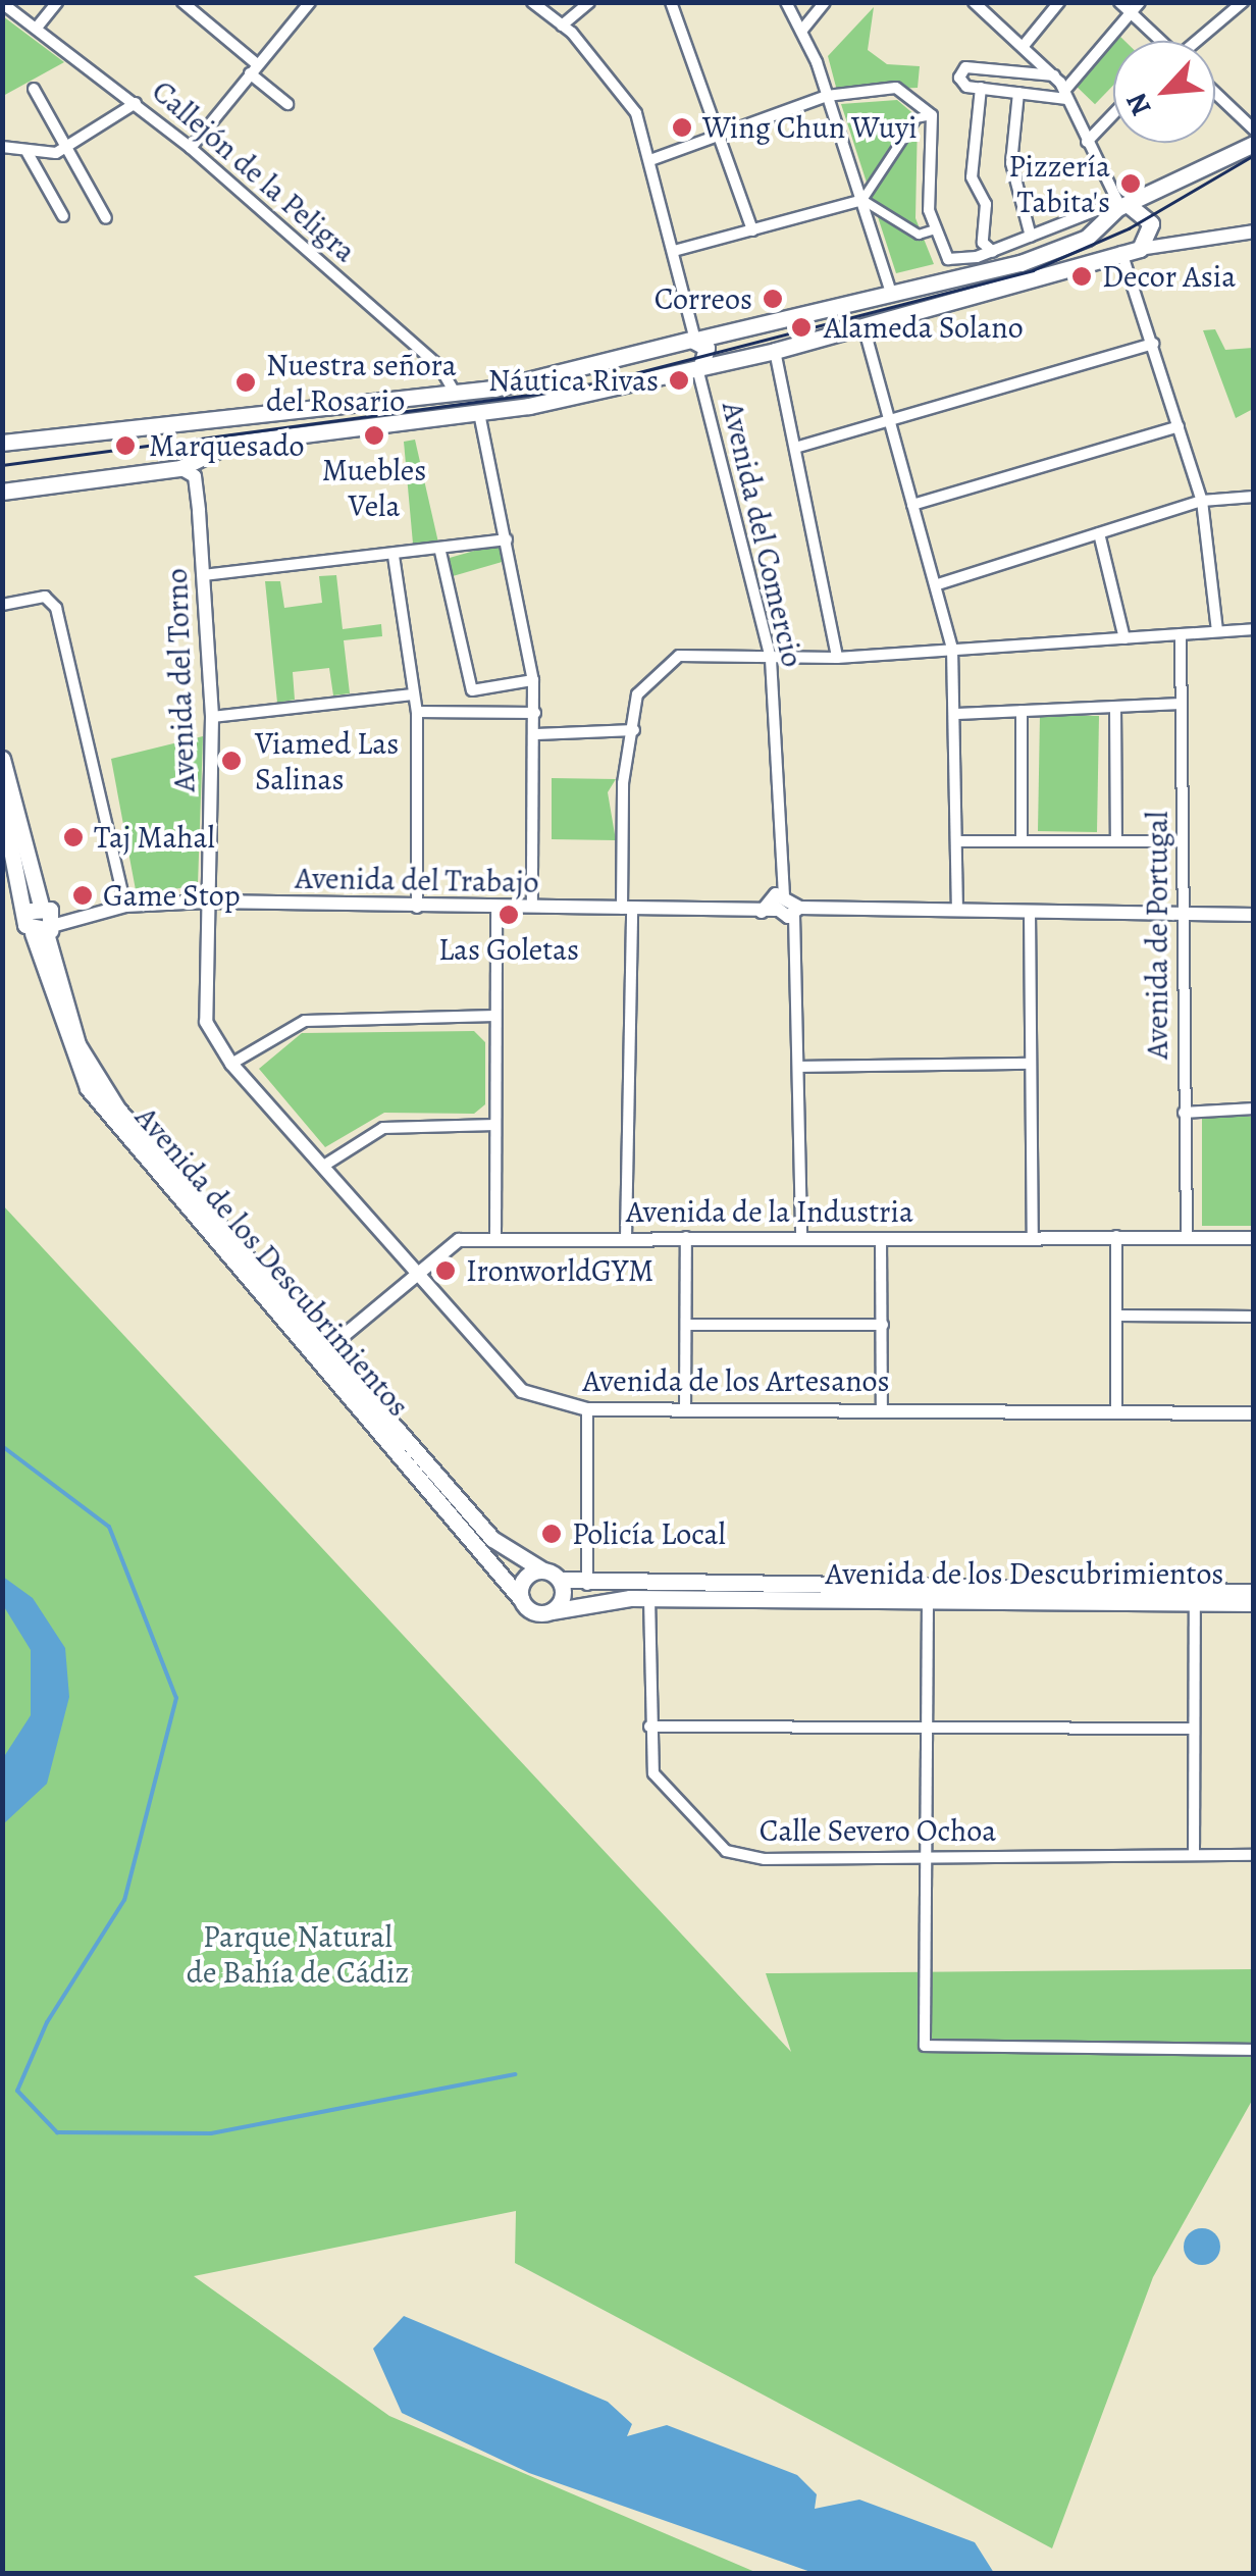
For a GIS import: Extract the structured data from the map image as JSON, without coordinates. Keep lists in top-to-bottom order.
{
  "streets": {
    "main road": ["Avenida de los Descubrimientos"],
    "street": [
      "Callejón de la Peligra",
      "Avenida del Comercio",
      "Avenida del Torno",
      "Avenida del Trabajo",
      "Avenida de Portugal",
      "Avenida de la Industria",
      "Avenida de los Artesanos",
      "Calle Severo Ochoa"
    ]
  },
  "crossings": [
    ["Avenida del Torno", "Avenida del Trabajo"],
    ["Avenida del Torno", "Avenida de los Artesanos"],
    ["Avenida del Trabajo", "Avenida de los Descubrimientos"],
    ["Avenida del Trabajo", "Avenida de los Artesanos"],
    ["Avenida de Portugal", "Avenida de la Industria"],
    ["Avenida de la Industria", "Avenida de los Descubrimientos"],
    ["Avenida de la Industria", "Avenida de los Artesanos"],
    ["Avenida de los Descubrimientos", "Calle Severo Ochoa"]
  ],
  "parks": ["Parque Natural de Bahía de Cádiz"],
  "places": [
    "Wing Chun Wuyi",
    "Pizzería Tabita's",
    "Decor Asia",
    "Correos",
    "Alameda Solano",
    "Náutica Rivas",
    "Nuestra señora del Rosario",
    "Muebles Vela",
    "Marquesado",
    "Viamed Las Salinas",
    "Taj Mahal",
    "Game Stop",
    "Las Goletas",
    "IronworldGYM",
    "Policía Local"
  ],
  "north": "bottom left"
}
